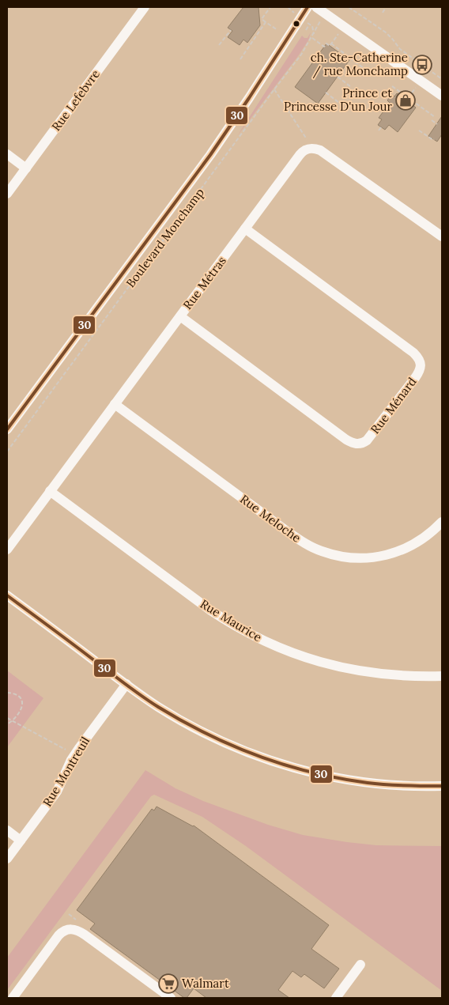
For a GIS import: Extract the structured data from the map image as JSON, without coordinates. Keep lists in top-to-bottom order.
{
  "streets": {
    "street": [
      "Rue Lefebvre",
      "Boulevard Monchamp",
      "Rue Métras",
      "Rue Ménard",
      "Rue Meloche",
      "Rue Maurice",
      "Rue Montreuil"
    ]
  },
  "crossings": [
    ["Rue Métras", "Rue Ménard"],
    ["Rue Métras", "Rue Meloche"],
    ["Rue Métras", "Rue Maurice"]
  ],
  "places": {
    "bus stop": ["ch. Ste-Catherine / rue Monchamp"],
    "shop": ["Prince et Princesse D'un Jour"],
    "supermarket": ["Walmart"]
  },
  "lines": ["transit line 30"]
}
